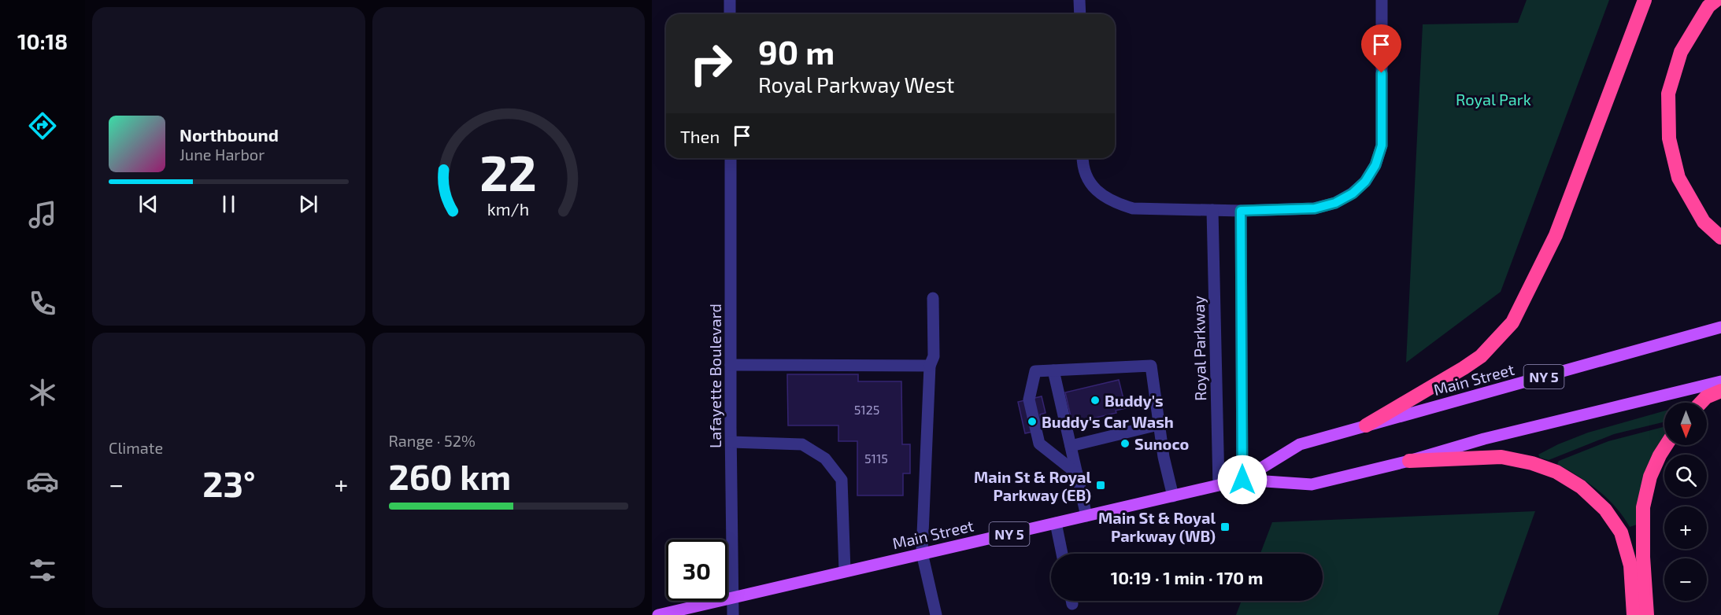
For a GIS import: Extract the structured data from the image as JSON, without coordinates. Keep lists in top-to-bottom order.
{
  "streets": {
    "main road": ["NY 5", "Main Street"],
    "street": ["Royal Parkway", "Lafayette Boulevard"]
  },
  "crossings": [
    ["Royal Parkway", "Main Street"],
    ["Lafayette Boulevard", "Main Street"]
  ],
  "parks": ["Royal Park"],
  "places": {
    "other": ["Buddy's", "Buddy's Car Wash", "Sunoco"],
    "transit": ["Main St & Royal Parkway (EB)", "Main St & Royal Parkway (WB)"]
  },
  "house_numbers": ["5125", "5115"],
  "north": "bottom",
  "page": {
    "tabs": "10:18",
    "turn": ["90 m", "Royal Parkway West"],
    "then": "Then",
    "song": ["Northbound", "June Harbor"],
    "tile": [
      "Climate",
      ["Range · 52%", "260 km"]
    ],
    "map_buttons": ["+", "−"],
    "heat": ["−", "23°", "+"],
    "limit": "30",
    "trip": "10:19 · 1 min · 170 m",
    "gauge": ["22", "km/h"]
  }
}
